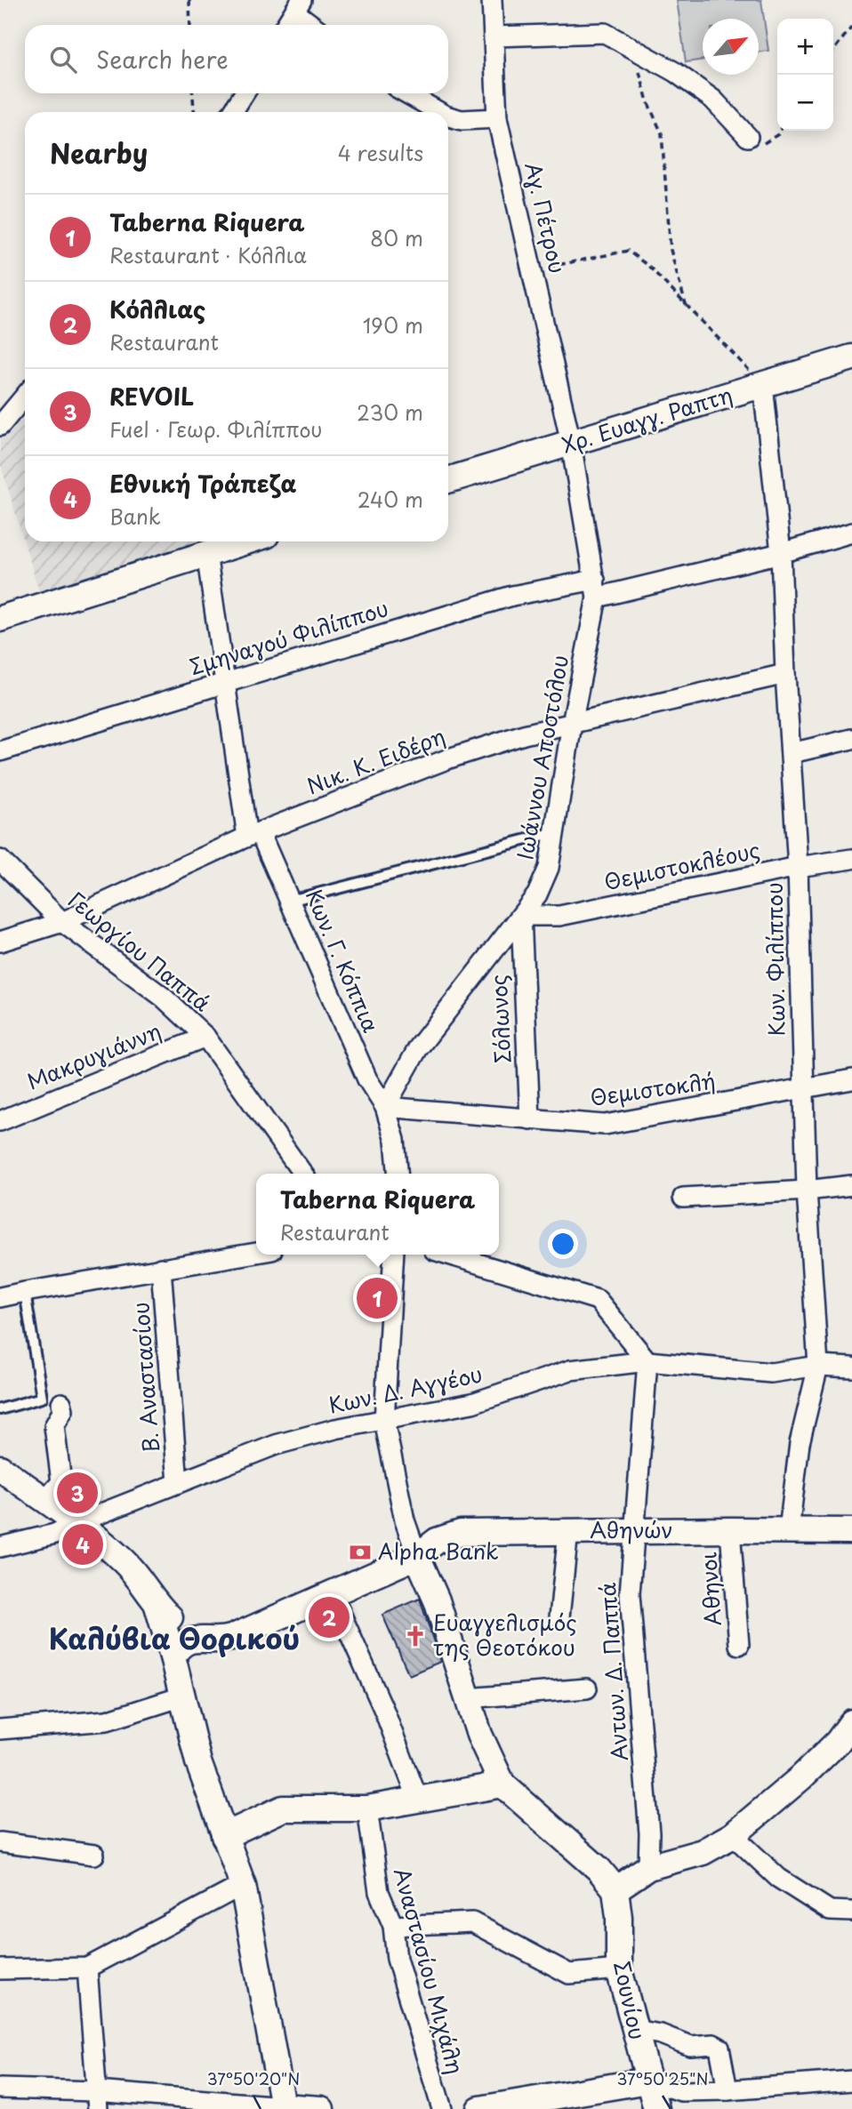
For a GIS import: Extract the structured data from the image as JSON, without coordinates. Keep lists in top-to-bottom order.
{
  "streets": {
    "main road": ["Χρ. Ευαγγ. Ραπτη", "Αθηνών", "Σουνίου"],
    "street": [
      "Αγ. Πέτρου",
      "Σμηναγού Φιλίππου",
      "Ιωάννου Αποστόλου",
      "Νικ. Κ. Ειδέρη",
      "Θεμιστοκλέους",
      "Γεωργίου Παππά",
      "Κων. Φιλίππου",
      "Κων. Γ. Κόππια",
      "Σόλωνος",
      "Μακρυγιάννη",
      "Θεμιστοκλή",
      "Β. Αναστασίου",
      "Κων. Δ. Αγγέου",
      "Αθηνοι",
      "Αντων. Δ. Παππά",
      "Αναστασίου Μιχάλη"
    ]
  },
  "crossings": [
    ["Αγ. Πέτρου", "Χρ. Ευαγγ. Ραπτη"],
    ["Αγ. Πέτρου", "Ιωάννου Αποστόλου"],
    ["Χρ. Ευαγγ. Ραπτη", "Ιωάννου Αποστόλου"],
    ["Χρ. Ευαγγ. Ραπτη", "Κων. Φιλίππου"],
    ["Σμηναγού Φιλίππου", "Ιωάννου Αποστόλου"],
    ["Σμηναγού Φιλίππου", "Κων. Φιλίππου"],
    ["Σμηναγού Φιλίππου", "Κων. Γ. Κόππια"],
    ["Ιωάννου Αποστόλου", "Νικ. Κ. Ειδέρη"],
    ["Ιωάννου Αποστόλου", "Θεμιστοκλέους"],
    ["Ιωάννου Αποστόλου", "Κων. Γ. Κόππια"],
    ["Ιωάννου Αποστόλου", "Σόλωνος"],
    ["Ιωάννου Αποστόλου", "Θεμιστοκλή"],
    ["Νικ. Κ. Ειδέρη", "Γεωργίου Παππά"],
    ["Νικ. Κ. Ειδέρη", "Κων. Φιλίππου"],
    ["Νικ. Κ. Ειδέρη", "Κων. Γ. Κόππια"],
    ["Θεμιστοκλέους", "Κων. Φιλίππου"],
    ["Θεμιστοκλέους", "Σόλωνος"],
    ["Γεωργίου Παππά", "Μακρυγιάννη"],
    ["Κων. Φιλίππου", "Θεμιστοκλή"],
    ["Κων. Φιλίππου", "Κων. Δ. Αγγέου"],
    ["Κων. Φιλίππου", "Αθηνών"],
    ["Κων. Γ. Κόππια", "Θεμιστοκλή"],
    ["Σόλωνος", "Θεμιστοκλή"],
    ["Β. Αναστασίου", "Κων. Δ. Αγγέου"],
    ["Κων. Δ. Αγγέου", "Αντων. Δ. Παππά"],
    ["Αθηνών", "Αθηνοι"],
    ["Αθηνών", "Αντων. Δ. Παππά"]
  ],
  "districts": ["Καλύβια Θορικού"],
  "places": {
    "bank": ["Alpha Bank"],
    "church": ["Ευαγγελισμός της Θεοτόκου"]
  },
  "north": "top right",
  "page": {
    "map_buttons": ["+", "−"],
    "search": "Search here",
    "heading": ["Nearby", "4 results"],
    "list": [
      {
        "mark": "1",
        "name": "Taberna Riquera",
        "note": "Restaurant · Κόλλια",
        "value": "80 m"
      },
      {
        "mark": "2",
        "name": "Κόλλιας",
        "note": "Restaurant",
        "value": "190 m"
      },
      {
        "mark": "3",
        "name": "REVOIL",
        "note": "Fuel · Γεωρ. Φιλίππου",
        "value": "230 m"
      },
      {
        "mark": "4",
        "name": "Εθνική Τράπεζα",
        "note": "Bank",
        "value": "240 m"
      }
    ],
    "popup": ["Taberna Riquera", "Restaurant"],
    "pins": [
      "1",
      "3",
      "4",
      "2"
    ]
  },
  "coordinates": ["37°50'20\"N", "37°50'25\"N"]
}
